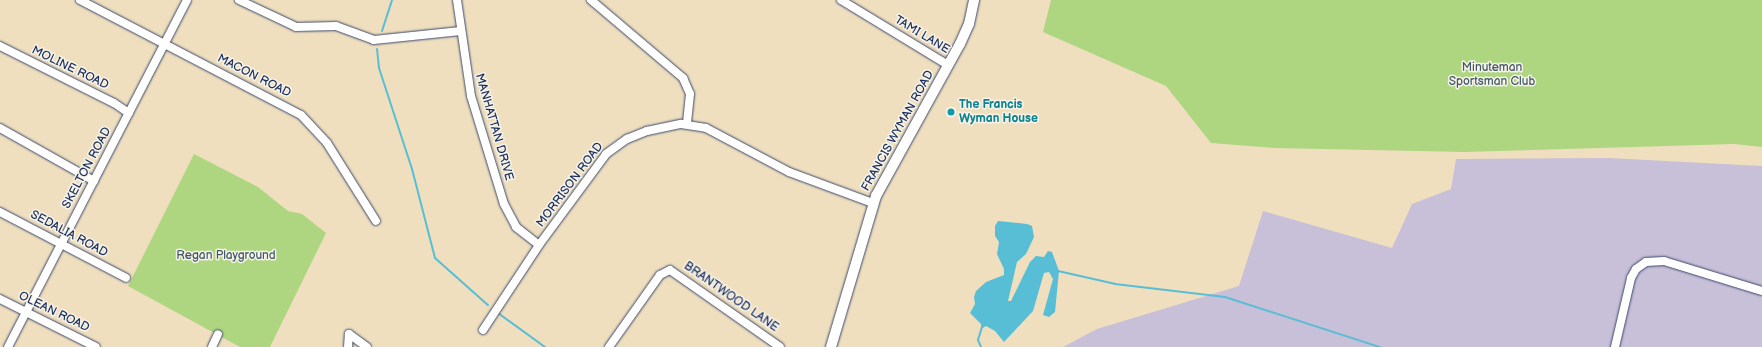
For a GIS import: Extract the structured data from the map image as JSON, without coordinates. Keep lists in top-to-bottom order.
{
  "streets": {
    "main road": ["FRANCIS WYMAN ROAD"],
    "street": [
      "TAMI LANE",
      "MOLINE ROAD",
      "MACON ROAD",
      "MANHATTAN DRIVE",
      "SKELTON ROAD",
      "MORRISON ROAD",
      "SEDALIA ROAD",
      "BRANTWOOD LANE",
      "OLEAN ROAD"
    ]
  },
  "crossings": [
    ["TAMI LANE", "FRANCIS WYMAN ROAD"],
    ["MOLINE ROAD", "SKELTON ROAD"],
    ["MACON ROAD", "SKELTON ROAD"],
    ["MANHATTAN DRIVE", "MORRISON ROAD"],
    ["FRANCIS WYMAN ROAD", "MORRISON ROAD"],
    ["SKELTON ROAD", "SEDALIA ROAD"],
    ["SKELTON ROAD", "OLEAN ROAD"]
  ],
  "parks": ["Minuteman Sportsman Club", "Regan Playground"],
  "places": ["The Francis Wyman House"]
}
